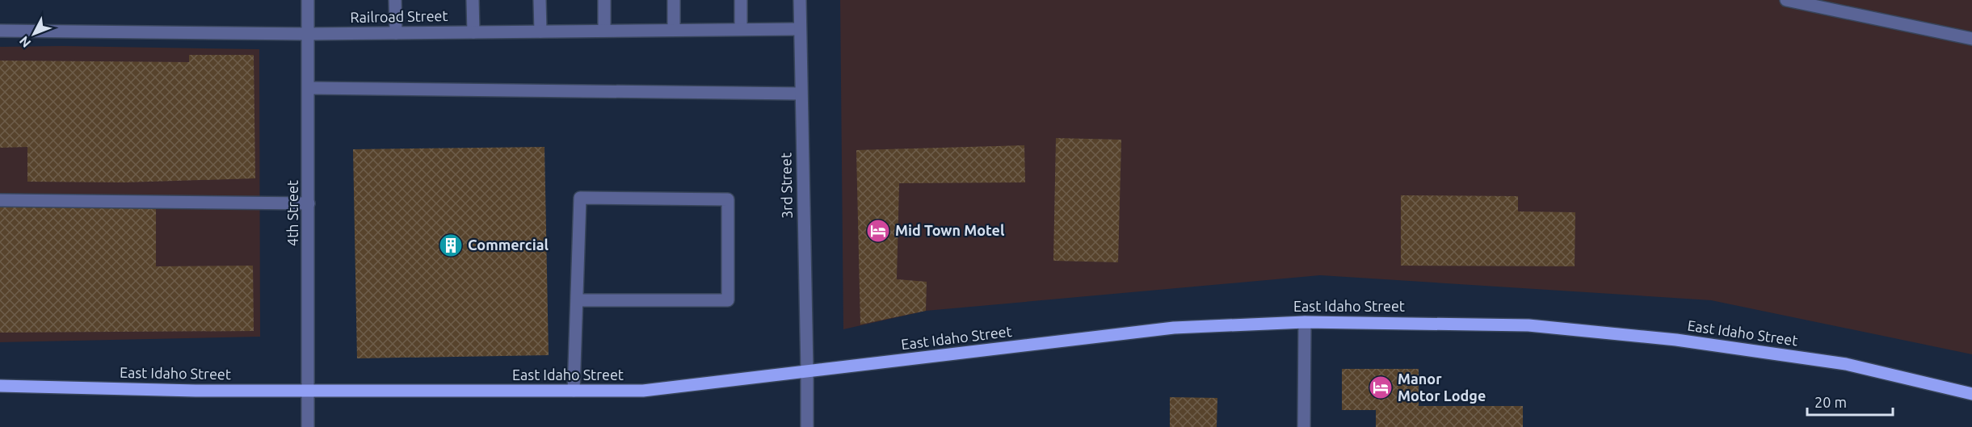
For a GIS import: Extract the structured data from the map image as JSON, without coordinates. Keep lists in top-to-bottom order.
{
  "streets": {
    "main road": ["East Idaho Street"],
    "street": ["Railroad Street", "3rd Street", "4th Street"]
  },
  "crossings": [
    ["Railroad Street", "3rd Street"],
    ["Railroad Street", "4th Street"],
    ["3rd Street", "East Idaho Street"],
    ["4th Street", "East Idaho Street"]
  ],
  "places": {
    "hotel": ["Mid Town Motel", "Manor Motor Lodge"],
    "building": ["Commercial"]
  },
  "scale_bar": "20 m",
  "north": "bottom left"
}
